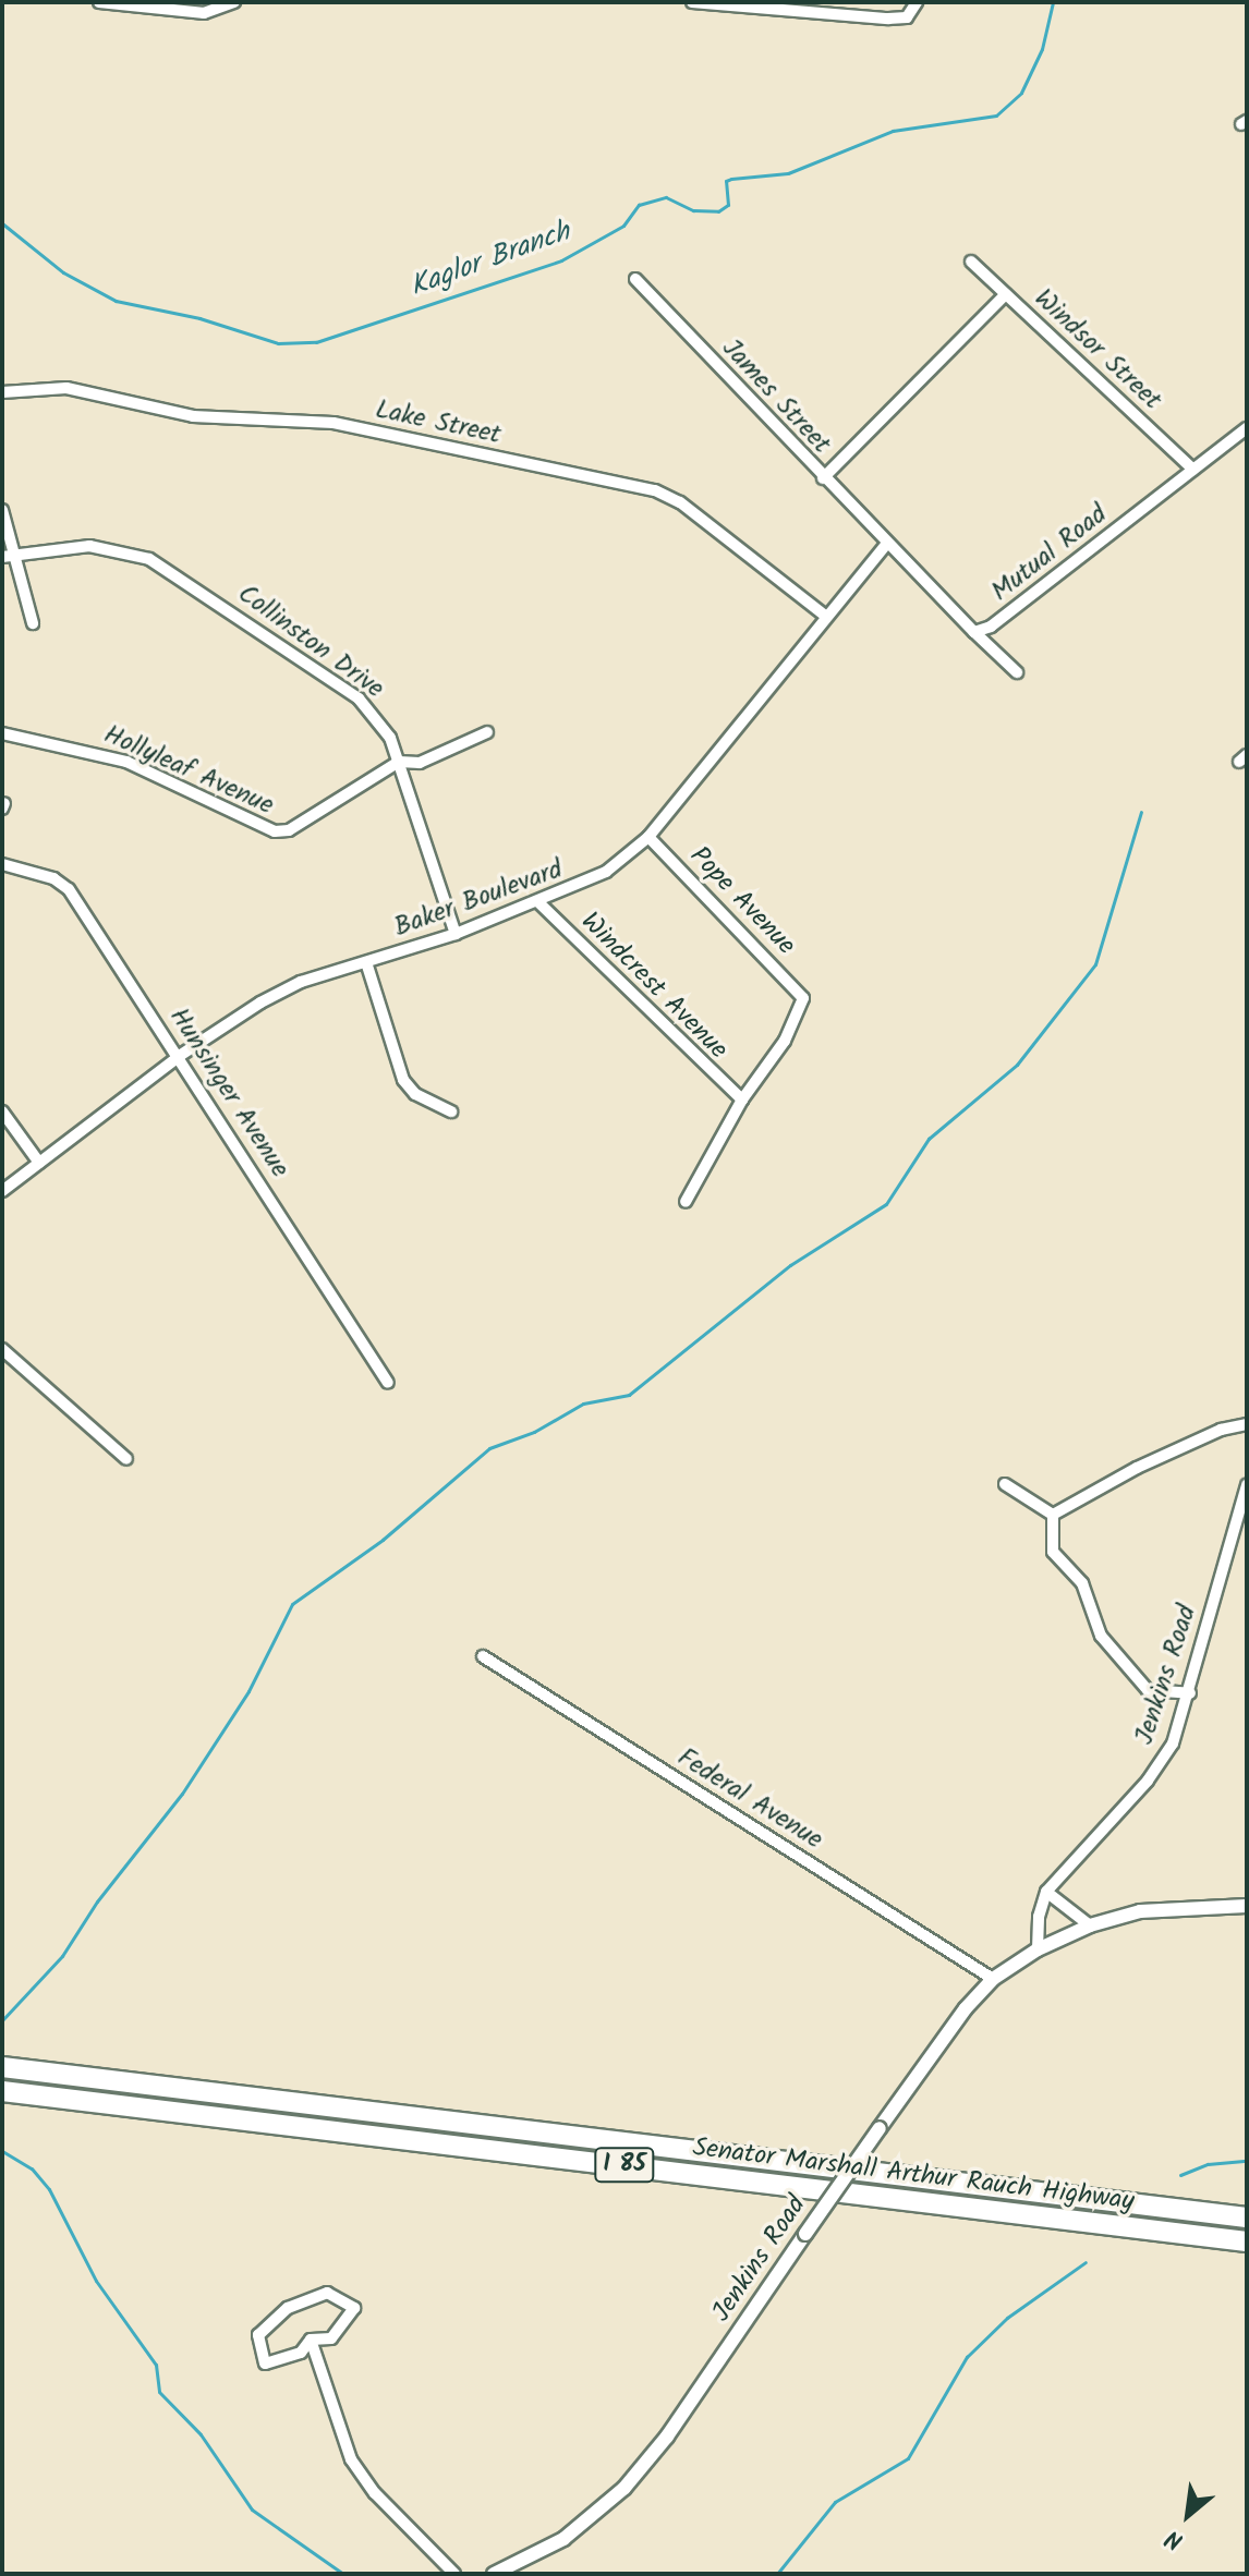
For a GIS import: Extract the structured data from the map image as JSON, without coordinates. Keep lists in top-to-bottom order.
{
  "streets": {
    "highway": ["I 85", "Senator Marshall Arthur Rauch Highway"],
    "street": [
      "Windsor Street",
      "James Street",
      "Lake Street",
      "Mutual Road",
      "Collinston Drive",
      "Hollyleaf Avenue",
      "Baker Boulevard",
      "Pope Avenue",
      "Windcrest Avenue",
      "Hunsinger Avenue",
      "Jenkins Road",
      "Federal Avenue"
    ]
  },
  "crossings": [
    ["Windsor Street", "Mutual Road"],
    ["James Street", "Mutual Road"],
    ["James Street", "Baker Boulevard"],
    ["Lake Street", "Baker Boulevard"],
    ["Mutual Road", "Baker Boulevard"],
    ["Collinston Drive", "Hollyleaf Avenue"],
    ["Collinston Drive", "Baker Boulevard"],
    ["Baker Boulevard", "Pope Avenue"],
    ["Baker Boulevard", "Windcrest Avenue"],
    ["Baker Boulevard", "Hunsinger Avenue"],
    ["Pope Avenue", "Windcrest Avenue"],
    ["Jenkins Road", "Federal Avenue"]
  ],
  "water": ["Kaglor Branch"],
  "north": "bottom left"
}
